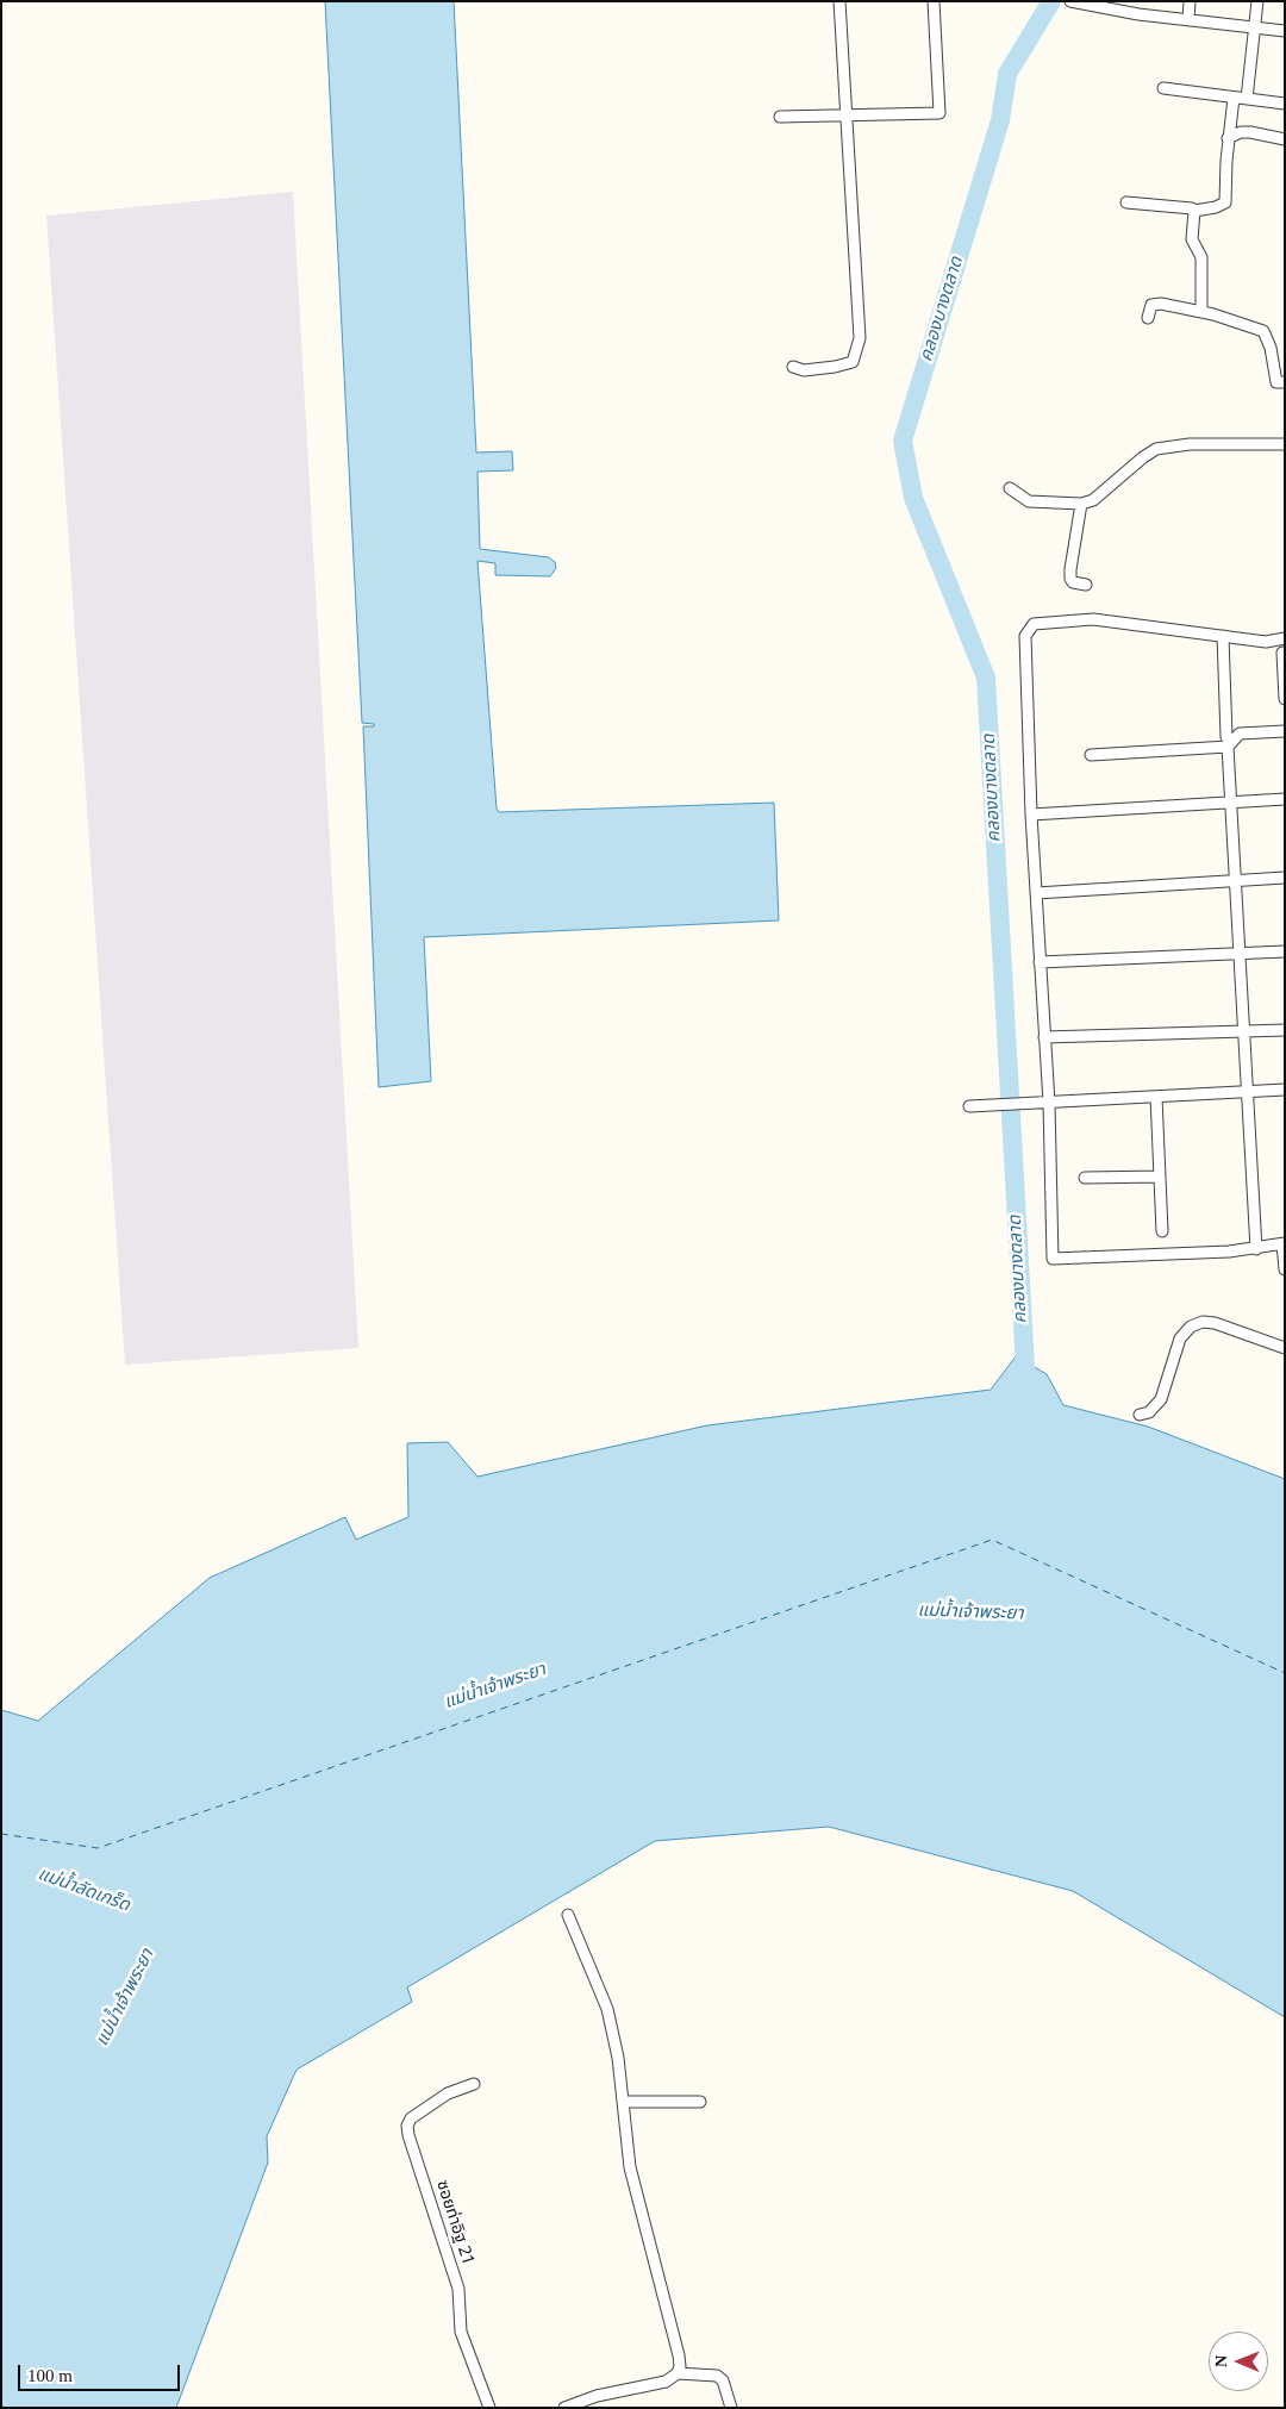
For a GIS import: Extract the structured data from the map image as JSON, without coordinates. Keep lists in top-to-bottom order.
{
  "streets": {
    "street": ["ซอยท่าอิฐ 21"]
  },
  "water": ["คลองบางตลาด", "แม่น้ำเจ้าพระยา", "แม่น้ำลัดเกร็ด"],
  "scale_bar": "100 m",
  "north": "left"
}
